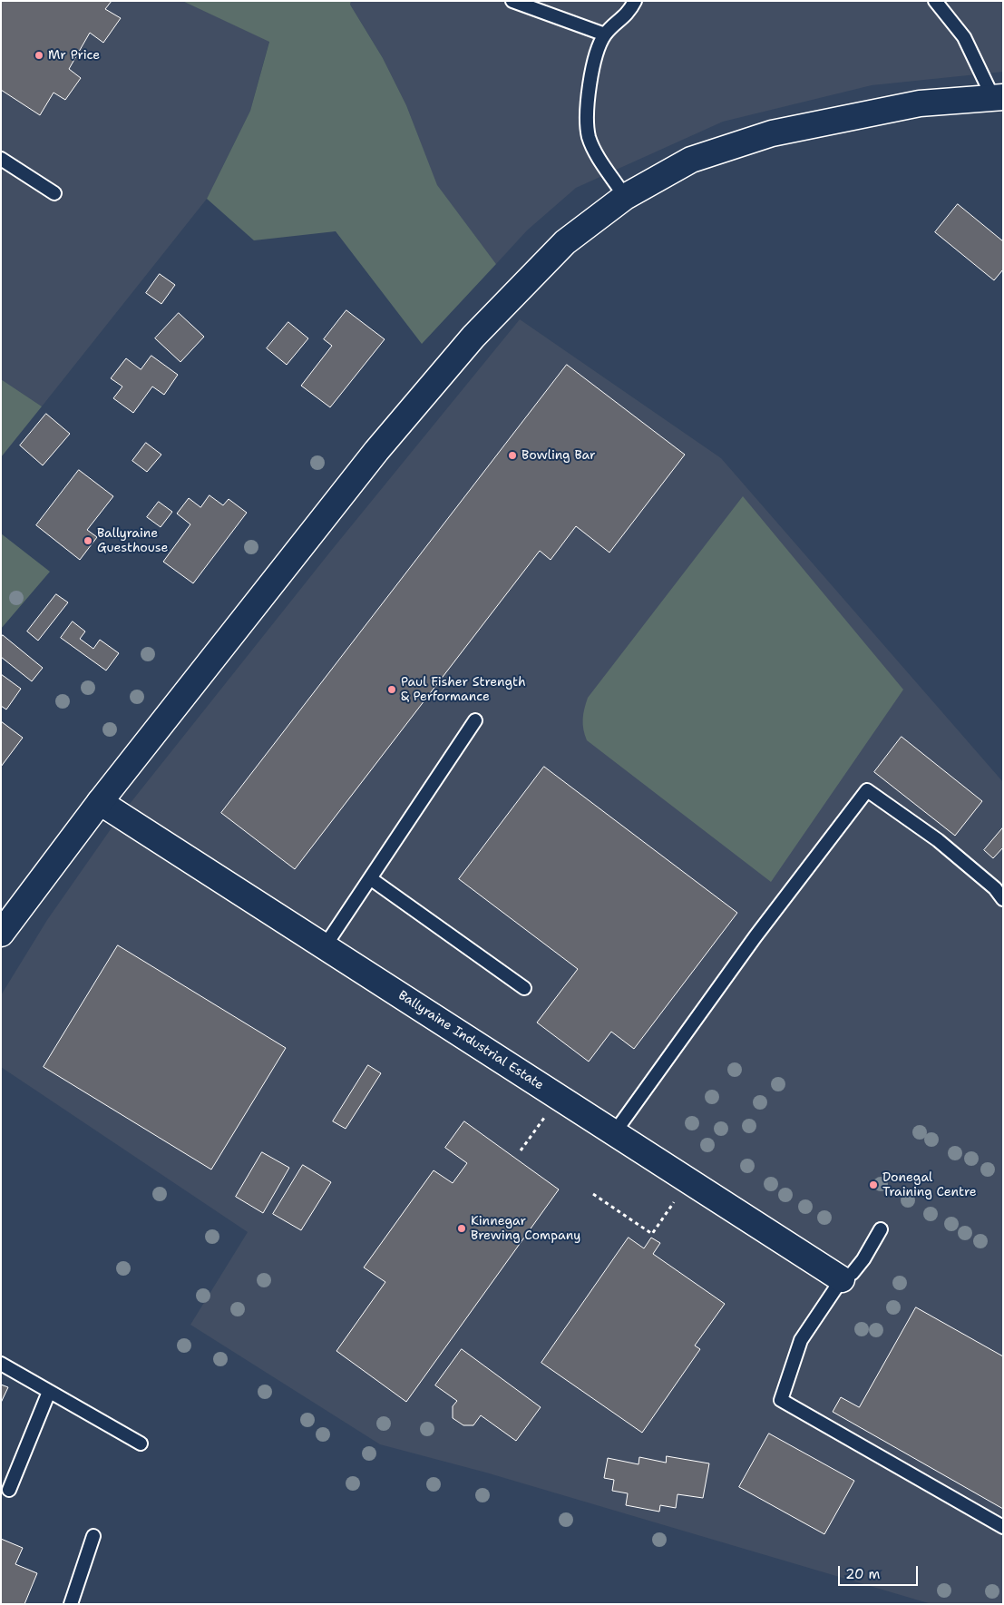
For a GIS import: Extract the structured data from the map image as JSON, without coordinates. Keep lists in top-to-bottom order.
{
  "streets": {
    "main road": ["Ballyraine Industrial Estate"]
  },
  "places": [
    "Mr Price",
    "Bowling Bar",
    "Ballyraine Guesthouse",
    "Paul Fisher Strength & Performance",
    "Donegal Training Centre",
    "Kinnegar Brewing Company"
  ],
  "scale_bar": "20 m"
}
